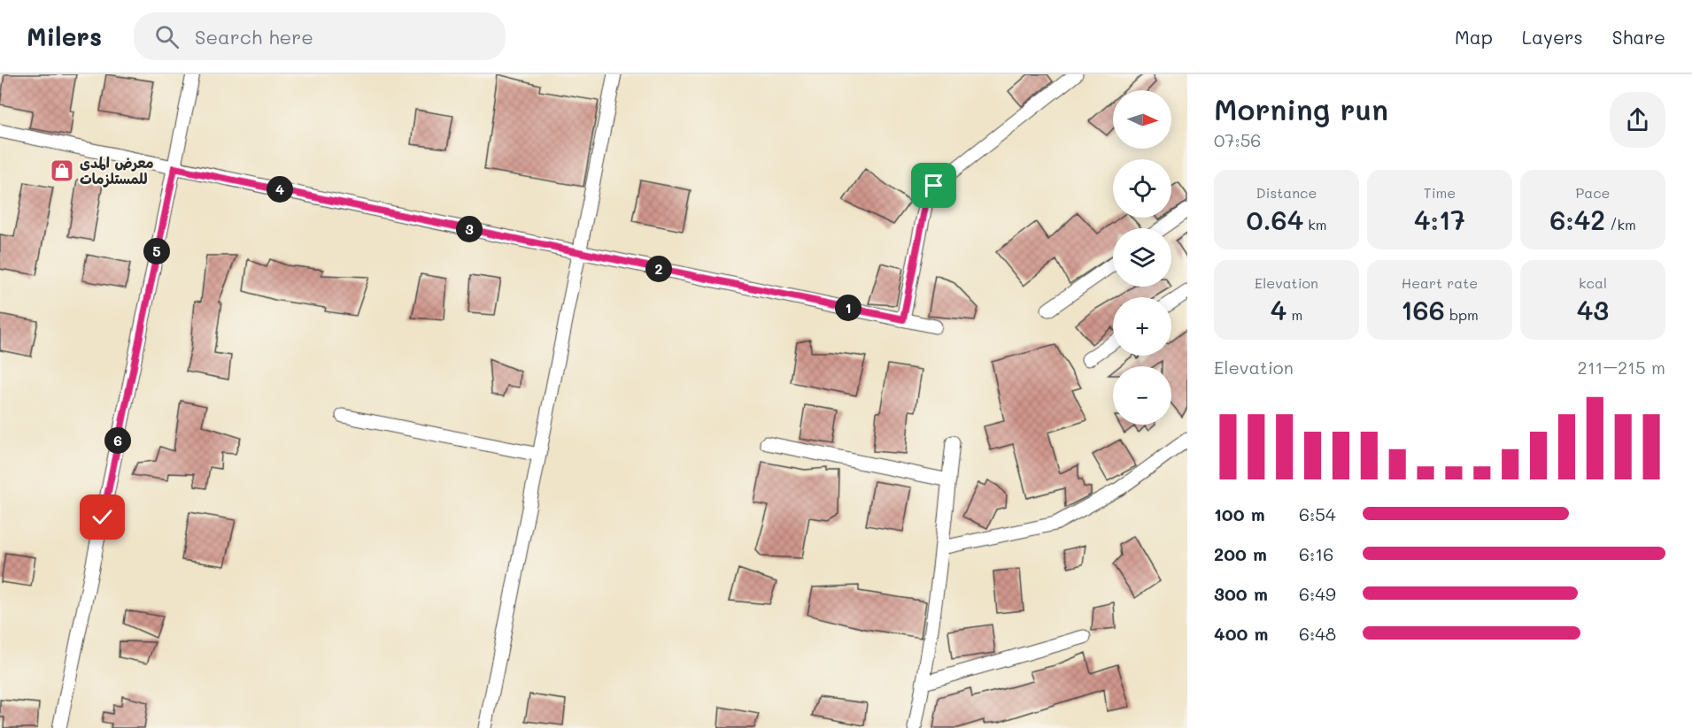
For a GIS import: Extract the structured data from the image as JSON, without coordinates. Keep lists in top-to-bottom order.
{
  "places": {
    "shop": ["معرض المدى للمستلزمات"]
  },
  "north": "right",
  "page": {
    "header": "Milers",
    "search": "Search here",
    "nav": ["Map", "Layers", "Share"],
    "heading": ["Morning run", "07:56"],
    "map_buttons": ["+", "−"],
    "stats": [
      ["Distance", "0.64 km"],
      ["Time", "4:17"],
      ["Pace", "6:42 /km"],
      ["Elevation", "4 m"],
      ["Heart rate", "166 bpm"],
      ["kcal", "43"]
    ],
    "pins": [
      "4",
      "3",
      "5",
      "2",
      "1",
      "6"
    ],
    "chart": ["Elevation", "211–215 m"],
    "list": [
      {
        "name": "100 m",
        "note": "6:54"
      },
      {
        "name": "200 m",
        "note": "6:16"
      },
      {
        "name": "300 m",
        "note": "6:49"
      },
      {
        "name": "400 m",
        "note": "6:48"
      }
    ]
  }
}
